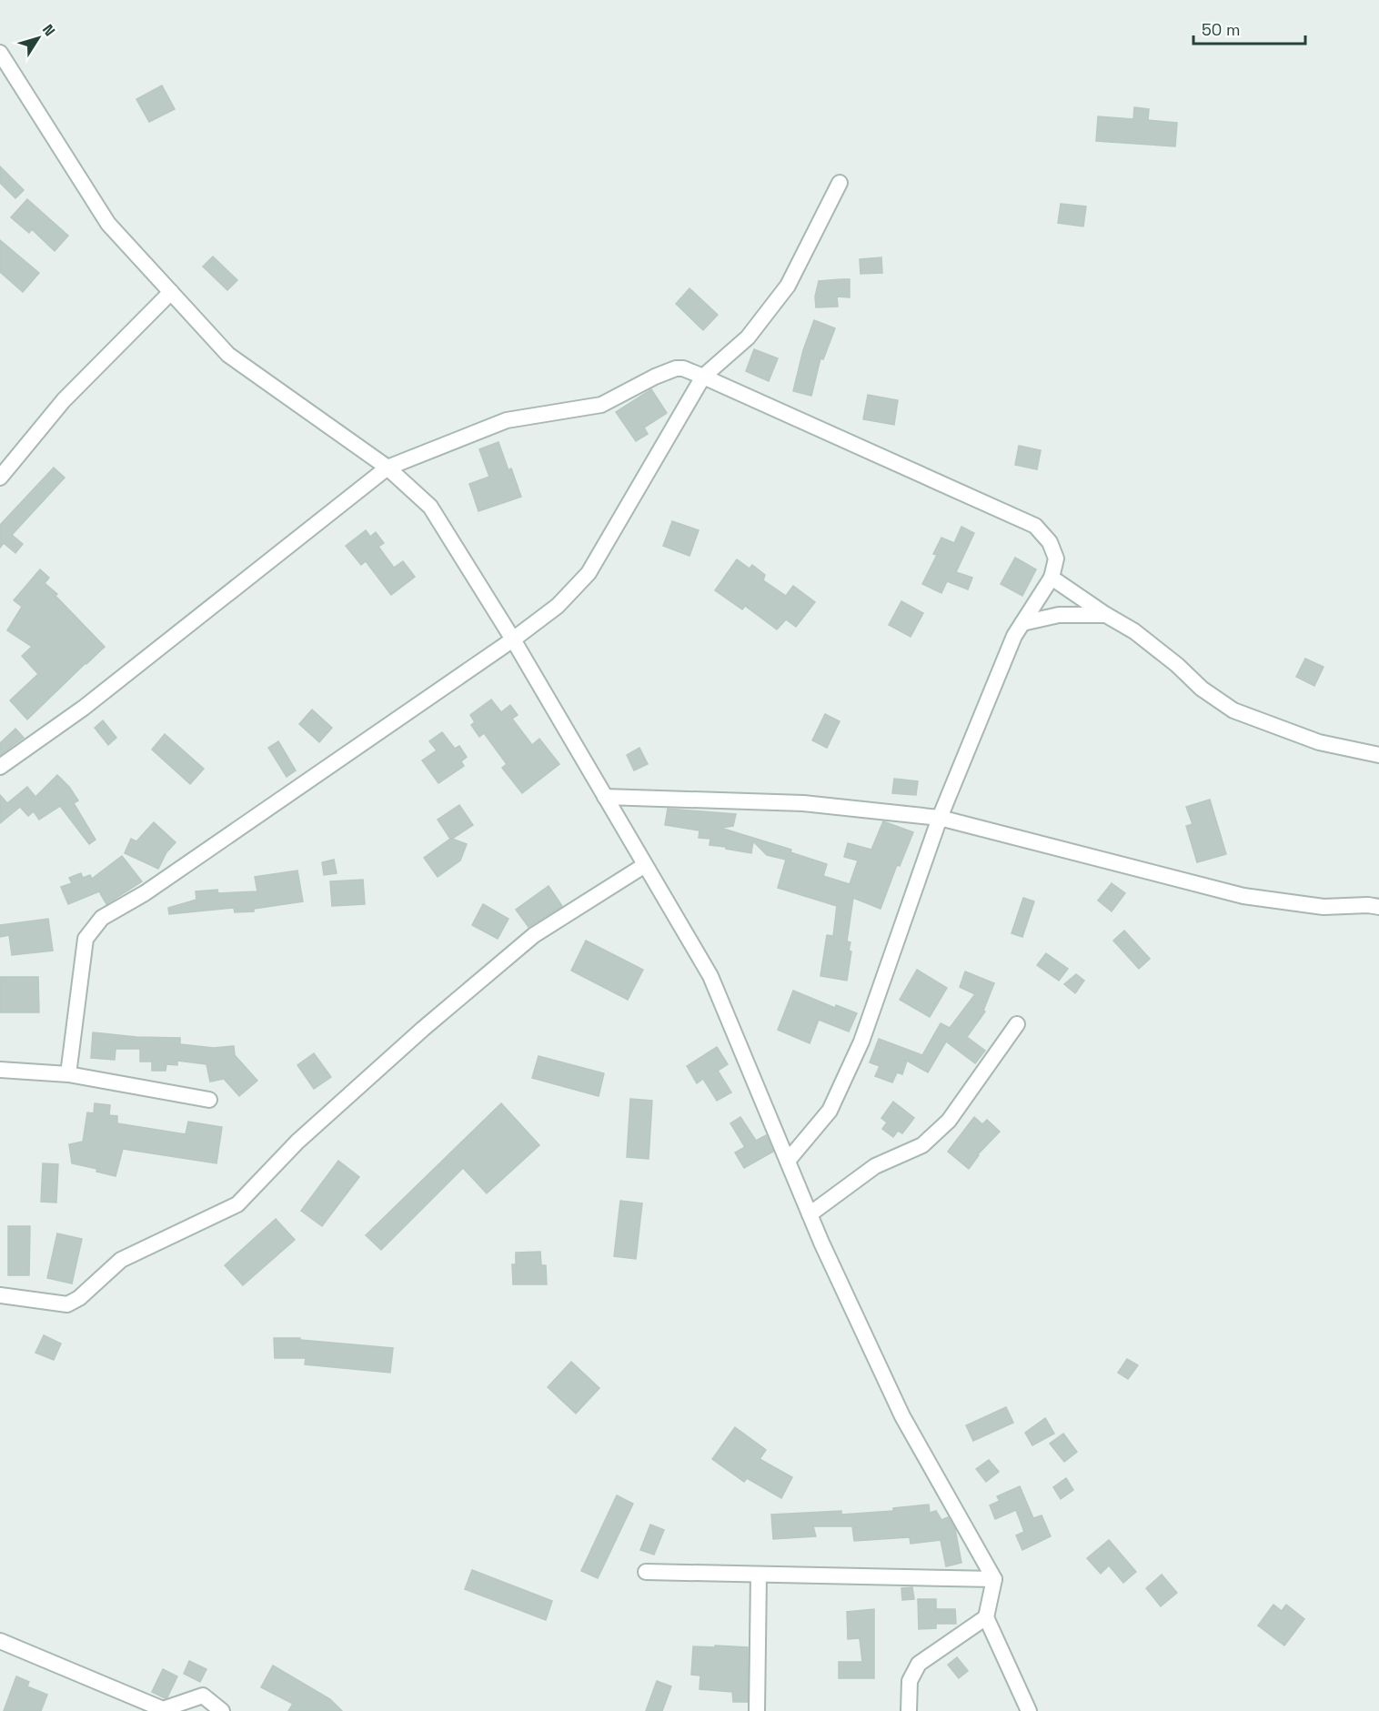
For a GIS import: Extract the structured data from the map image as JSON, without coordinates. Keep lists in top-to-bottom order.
{
  "scale_bar": "50 m",
  "north": "top right"
}
